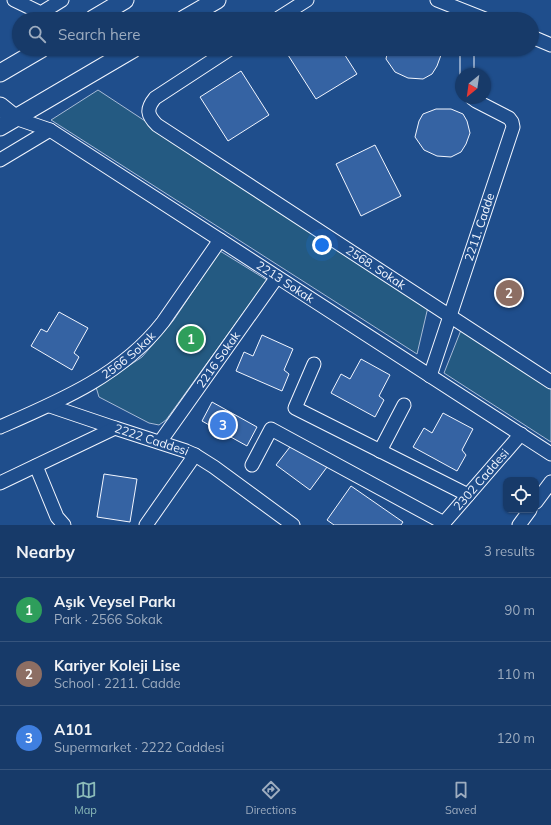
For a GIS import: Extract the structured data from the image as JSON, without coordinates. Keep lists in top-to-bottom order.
{
  "streets": {
    "street": [
      "2211. Cadde",
      "2568. Sokak",
      "2213 Sokak",
      "2566 Sokak",
      "2216 Sokak",
      "2222 Caddesi",
      "2302 Caddesi"
    ]
  },
  "crossings": [
    ["2211. Cadde", "2568. Sokak"],
    ["2211. Cadde", "2213 Sokak"],
    ["2213 Sokak", "2566 Sokak"],
    ["2213 Sokak", "2216 Sokak"],
    ["2213 Sokak", "2302 Caddesi"],
    ["2216 Sokak", "2222 Caddesi"]
  ],
  "north": "bottom left",
  "page": {
    "search": "Search here",
    "pins": ["2", "1", "3"],
    "heading": ["Nearby", "3 results"],
    "list": [
      {
        "mark": "1",
        "name": "Aşık Veysel Parkı",
        "note": "Park · 2566 Sokak",
        "value": "90 m"
      },
      {
        "mark": "2",
        "name": "Kariyer Koleji Lise",
        "note": "School · 2211. Cadde",
        "value": "110 m"
      },
      {
        "mark": "3",
        "name": "A101",
        "note": "Supermarket · 2222 Caddesi",
        "value": "120 m"
      }
    ],
    "nav": ["Map", "Directions", "Saved"]
  }
}
